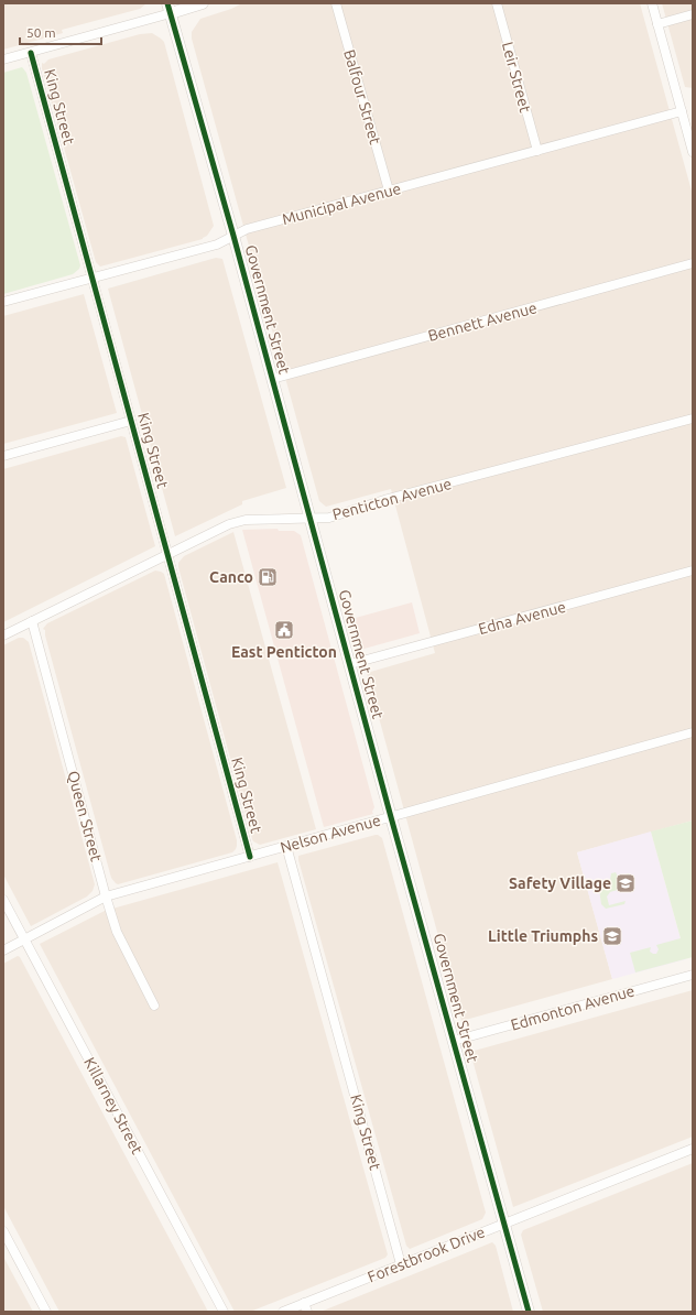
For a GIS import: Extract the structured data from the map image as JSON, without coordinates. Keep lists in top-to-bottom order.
{
  "streets": {
    "street": [
      "Leir Street",
      "Balfour Street",
      "King Street",
      "Municipal Avenue",
      "Government Street",
      "Bennett Avenue",
      "Penticton Avenue",
      "Edna Avenue",
      "Queen Street",
      "Nelson Avenue",
      "Edmonton Avenue",
      "Killarney Street",
      "Forestbrook Drive"
    ]
  },
  "crossings": [
    ["Leir Street", "Municipal Avenue"],
    ["Balfour Street", "Municipal Avenue"],
    ["King Street", "Municipal Avenue"],
    ["King Street", "Penticton Avenue"],
    ["King Street", "Nelson Avenue"],
    ["King Street", "Forestbrook Drive"],
    ["Municipal Avenue", "Government Street"],
    ["Government Street", "Bennett Avenue"],
    ["Government Street", "Penticton Avenue"],
    ["Government Street", "Edna Avenue"],
    ["Government Street", "Nelson Avenue"],
    ["Government Street", "Edmonton Avenue"],
    ["Government Street", "Forestbrook Drive"],
    ["Penticton Avenue", "Queen Street"],
    ["Queen Street", "Nelson Avenue"],
    ["Nelson Avenue", "Killarney Street"]
  ],
  "places": {
    "fuel station": ["Canco"],
    "public building": ["East Penticton"],
    "school or university": ["Safety Village", "Little Triumphs"]
  },
  "scale_bar": "50 m"
}
